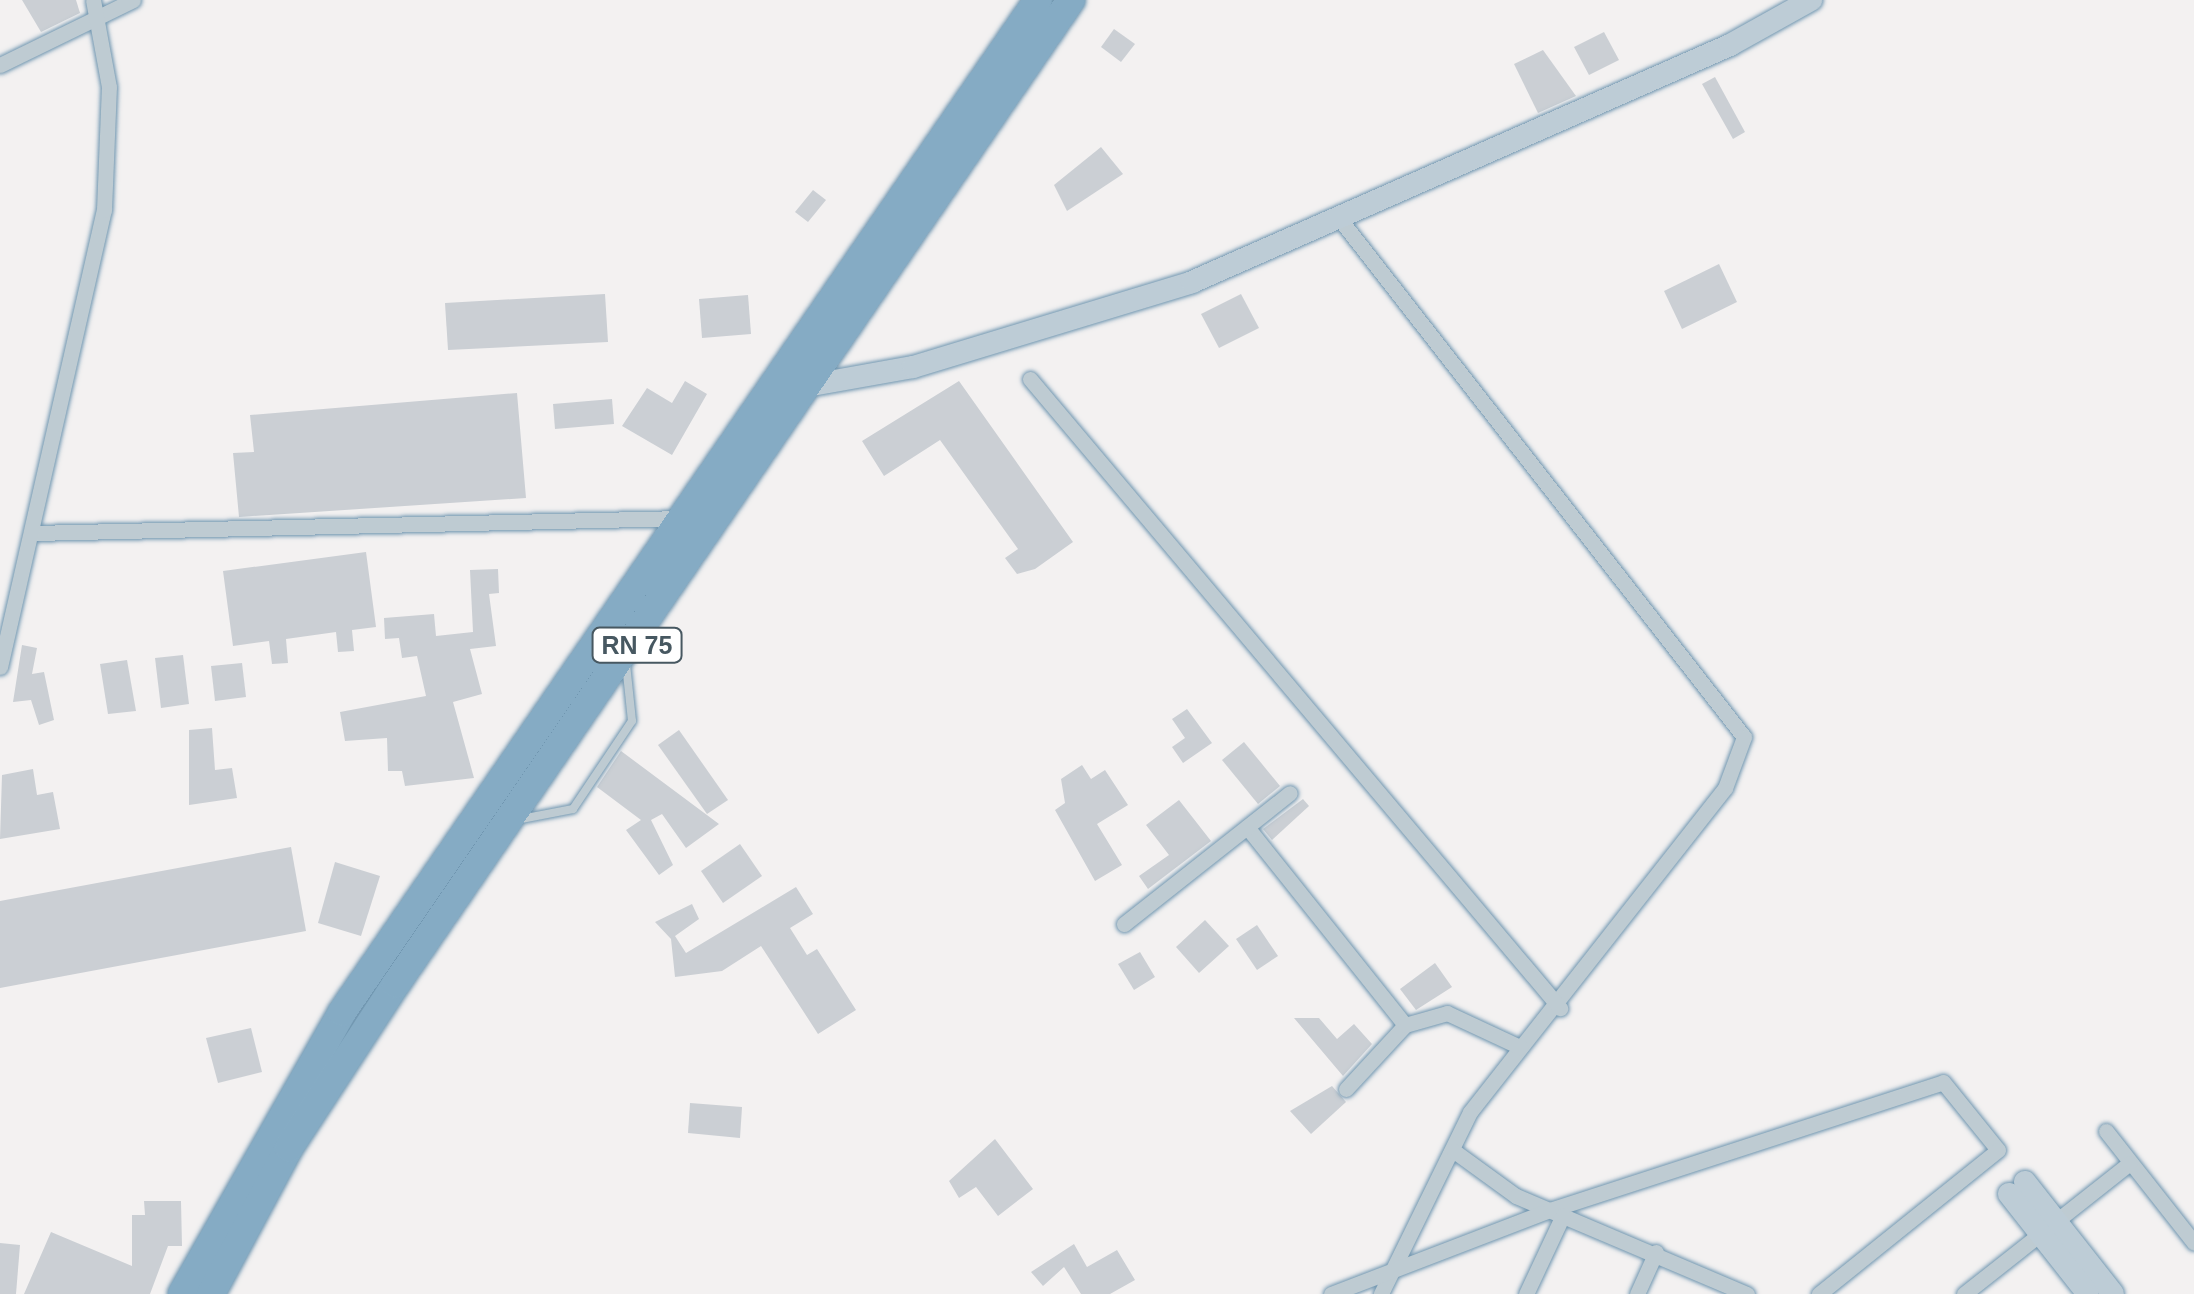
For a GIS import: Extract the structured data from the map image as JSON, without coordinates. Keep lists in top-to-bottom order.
{
  "streets": {
    "highway": ["RN 75"]
  }
}
